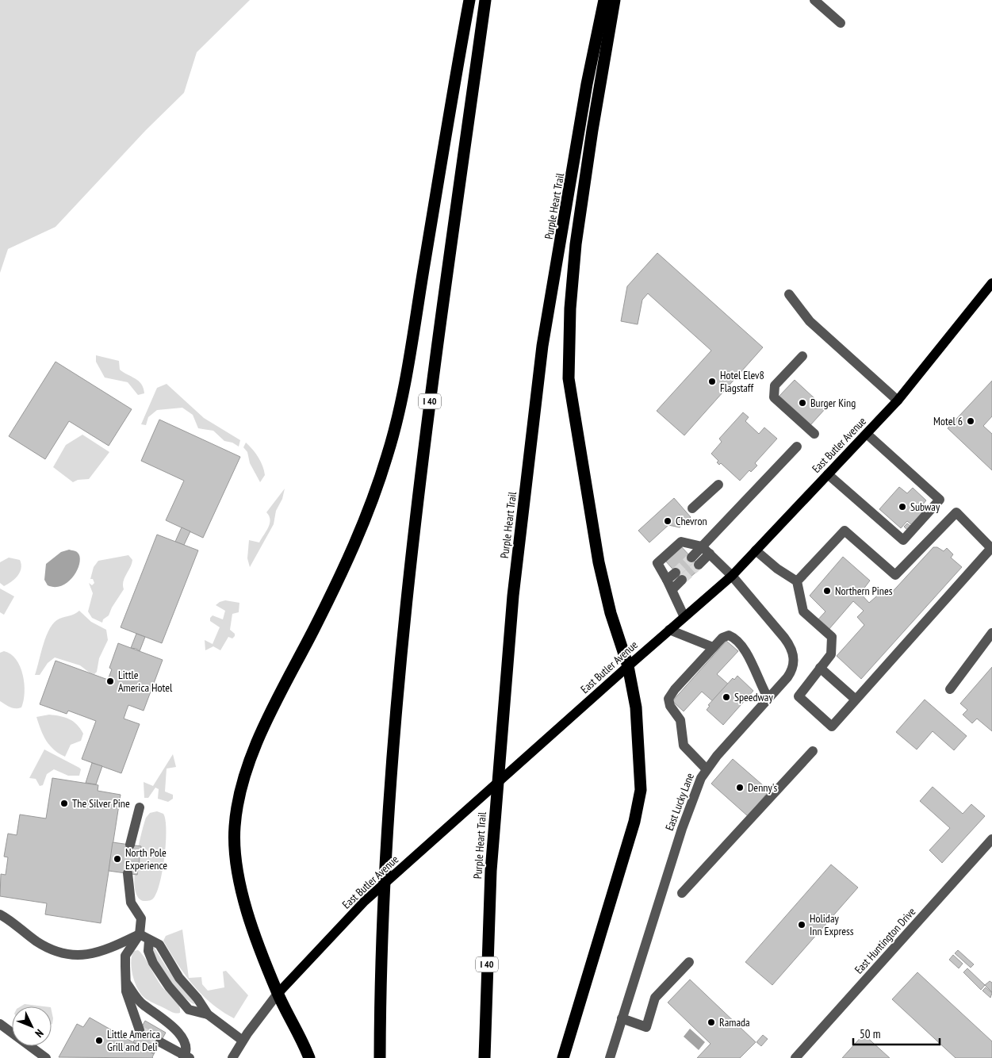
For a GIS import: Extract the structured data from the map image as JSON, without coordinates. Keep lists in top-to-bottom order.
{
  "streets": {
    "highway": ["Purple Heart Trail", "I 40"],
    "main road": ["East Butler Avenue"],
    "street": ["East Lucky Lane", "East Huntington Drive"]
  },
  "crossings": [
    ["East Butler Avenue", "East Lucky Lane"]
  ],
  "places": [
    "Hotel Elev8 Flagstaff",
    "Burger King",
    "Motel 6",
    "Subway",
    "Chevron",
    "Northern Pines",
    "Little America Hotel",
    "Speedway",
    "Denny's",
    "The Silver Pine",
    "North Pole Experience",
    "Holiday Inn Express",
    "Ramada",
    "Little America Grill and Deli"
  ],
  "scale_bar": "50 m",
  "north": "bottom right"
}
